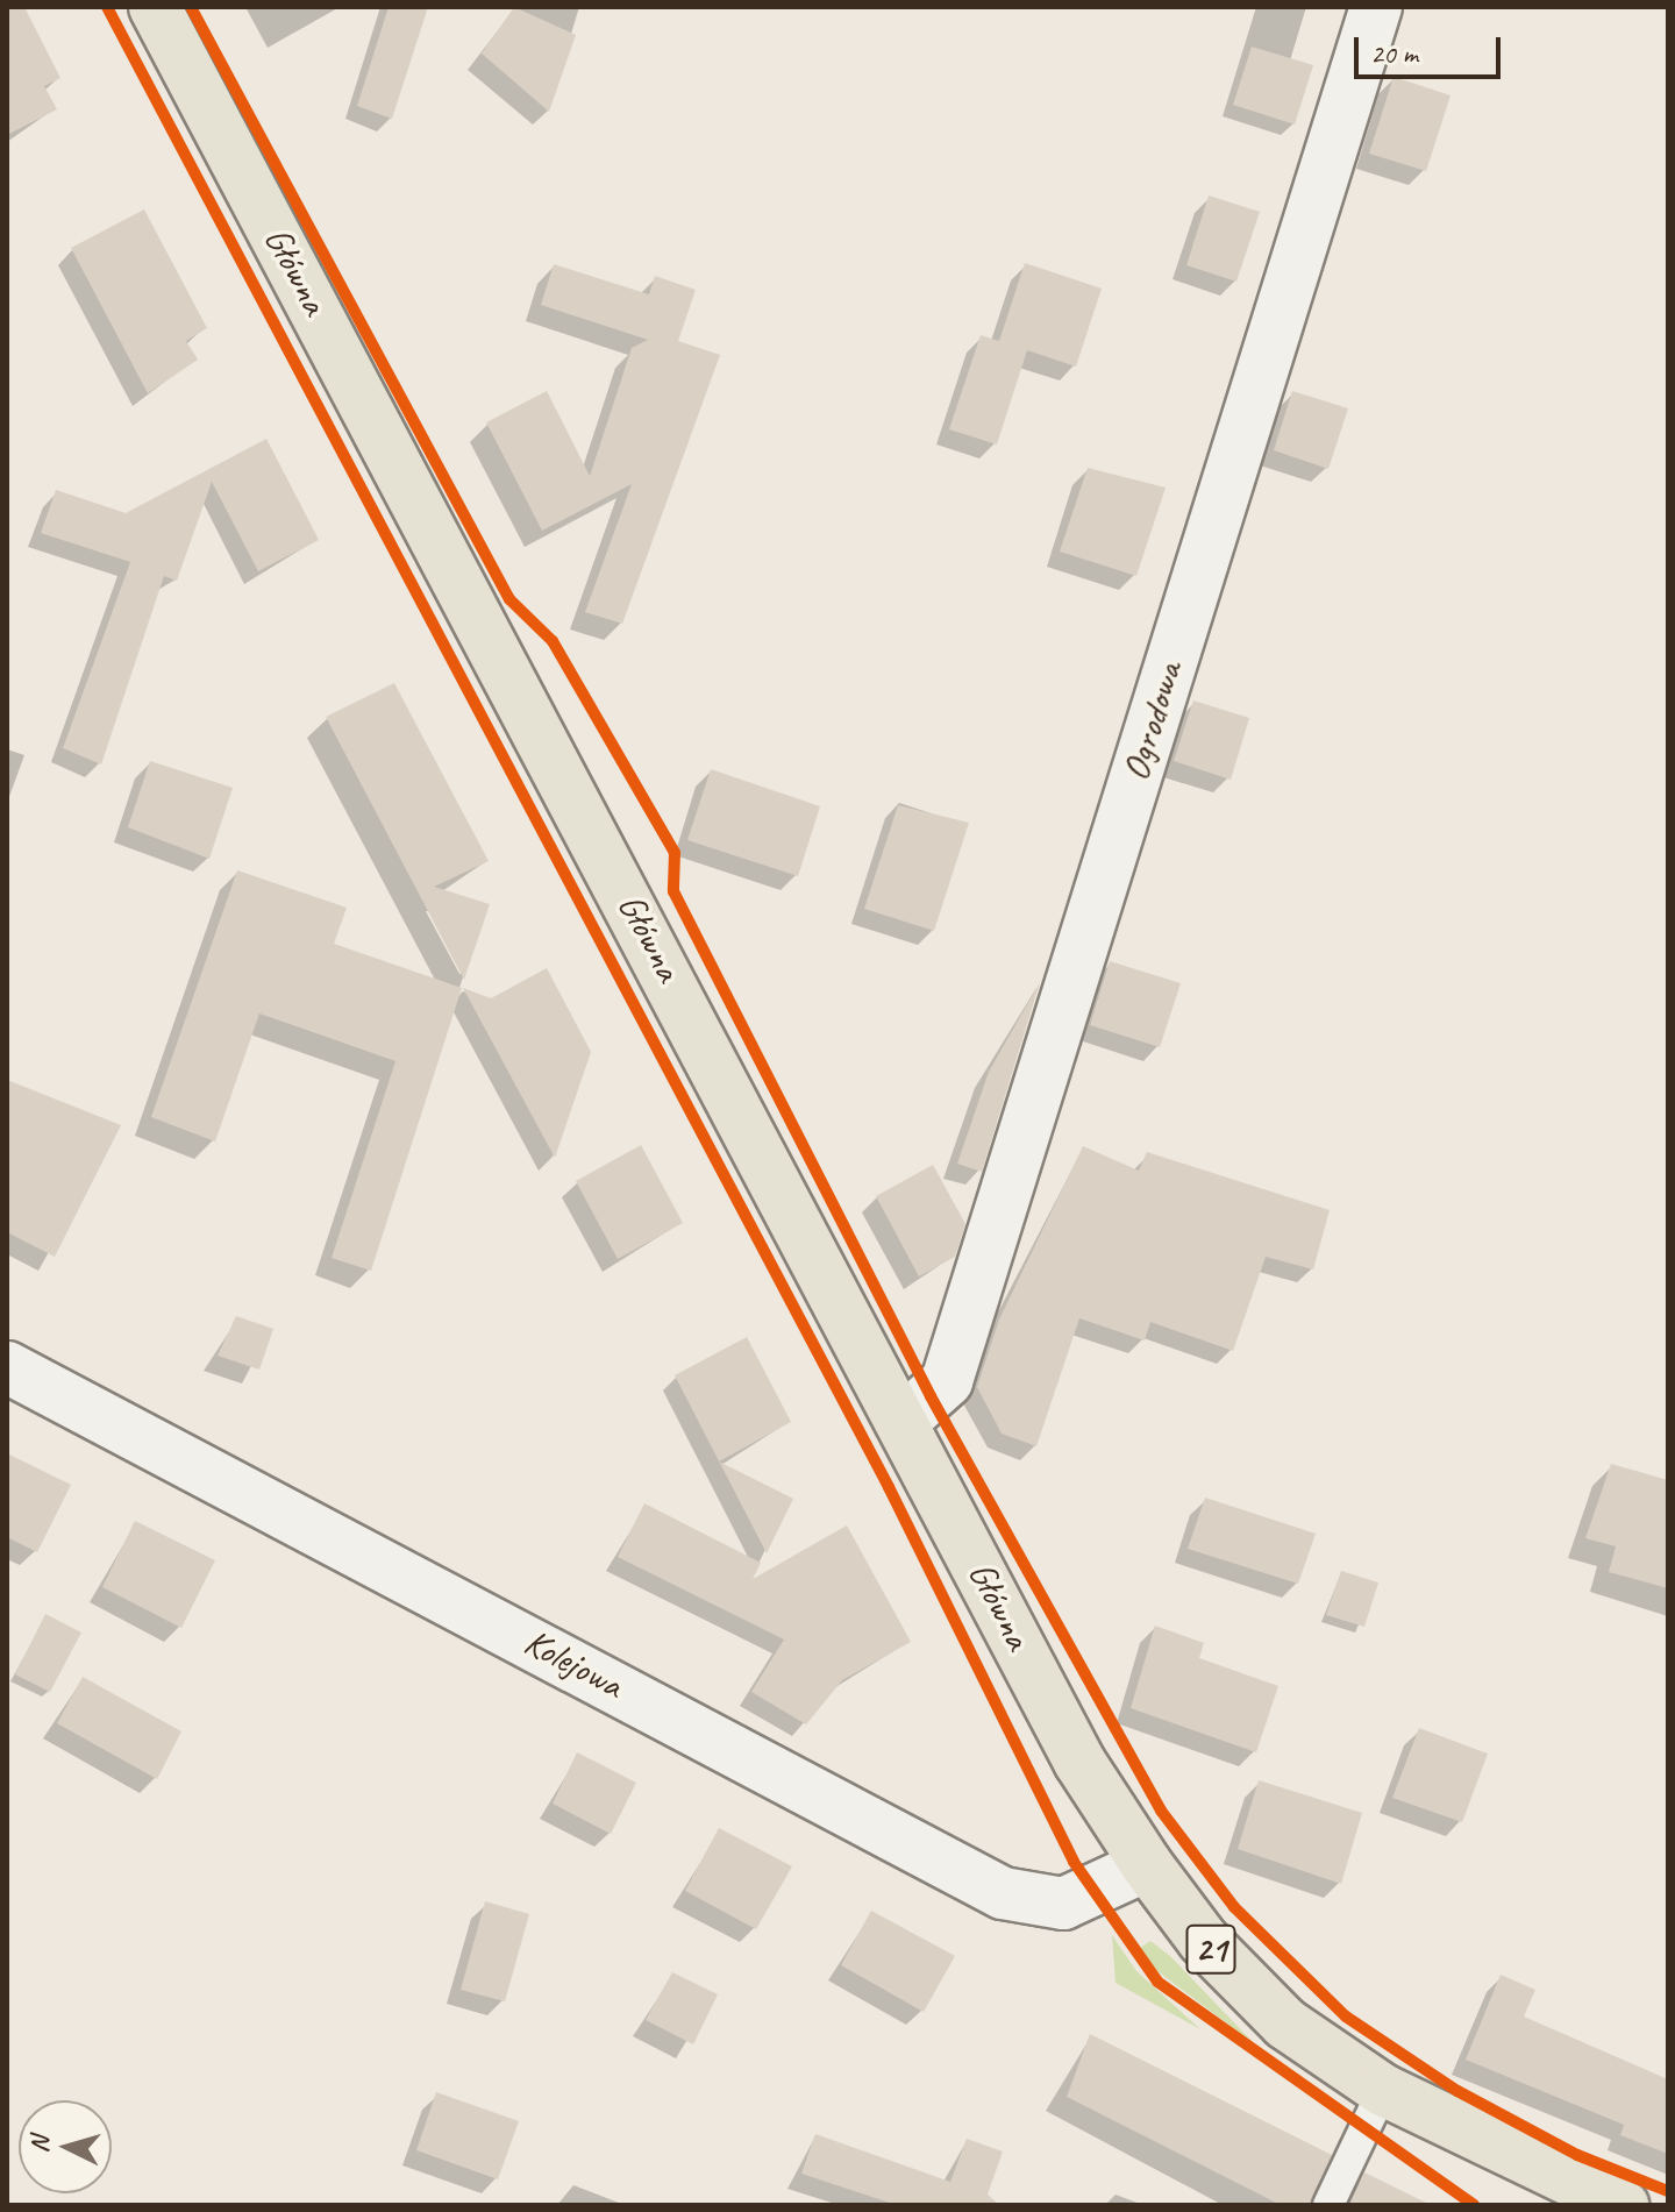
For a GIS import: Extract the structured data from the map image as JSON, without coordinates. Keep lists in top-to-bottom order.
{
  "streets": {
    "main road": ["Główna", "21"],
    "street": ["Ogrodowa", "Kolejowa"]
  },
  "crossings": [
    ["Główna", "Ogrodowa"],
    ["Główna", "Kolejowa"],
    ["Główna", "21"],
    ["Kolejowa", "21"]
  ],
  "scale_bar": "20 m",
  "north": "left"
}
